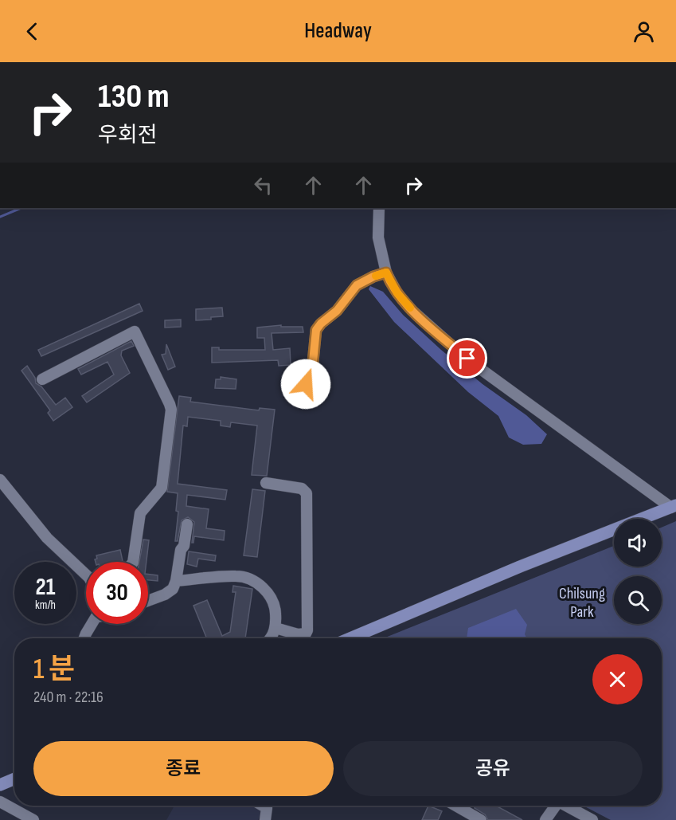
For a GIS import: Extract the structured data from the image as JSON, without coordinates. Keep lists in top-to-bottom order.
{
  "parks": ["Chilsung Park"],
  "page": {
    "header": "Headway",
    "turn": ["130 m", "우회전"],
    "speed": "21 km/h",
    "limit": "30",
    "heading": ["1 분", "240 m · 22:16"],
    "buttons": ["종료", "공유"]
  }
}
